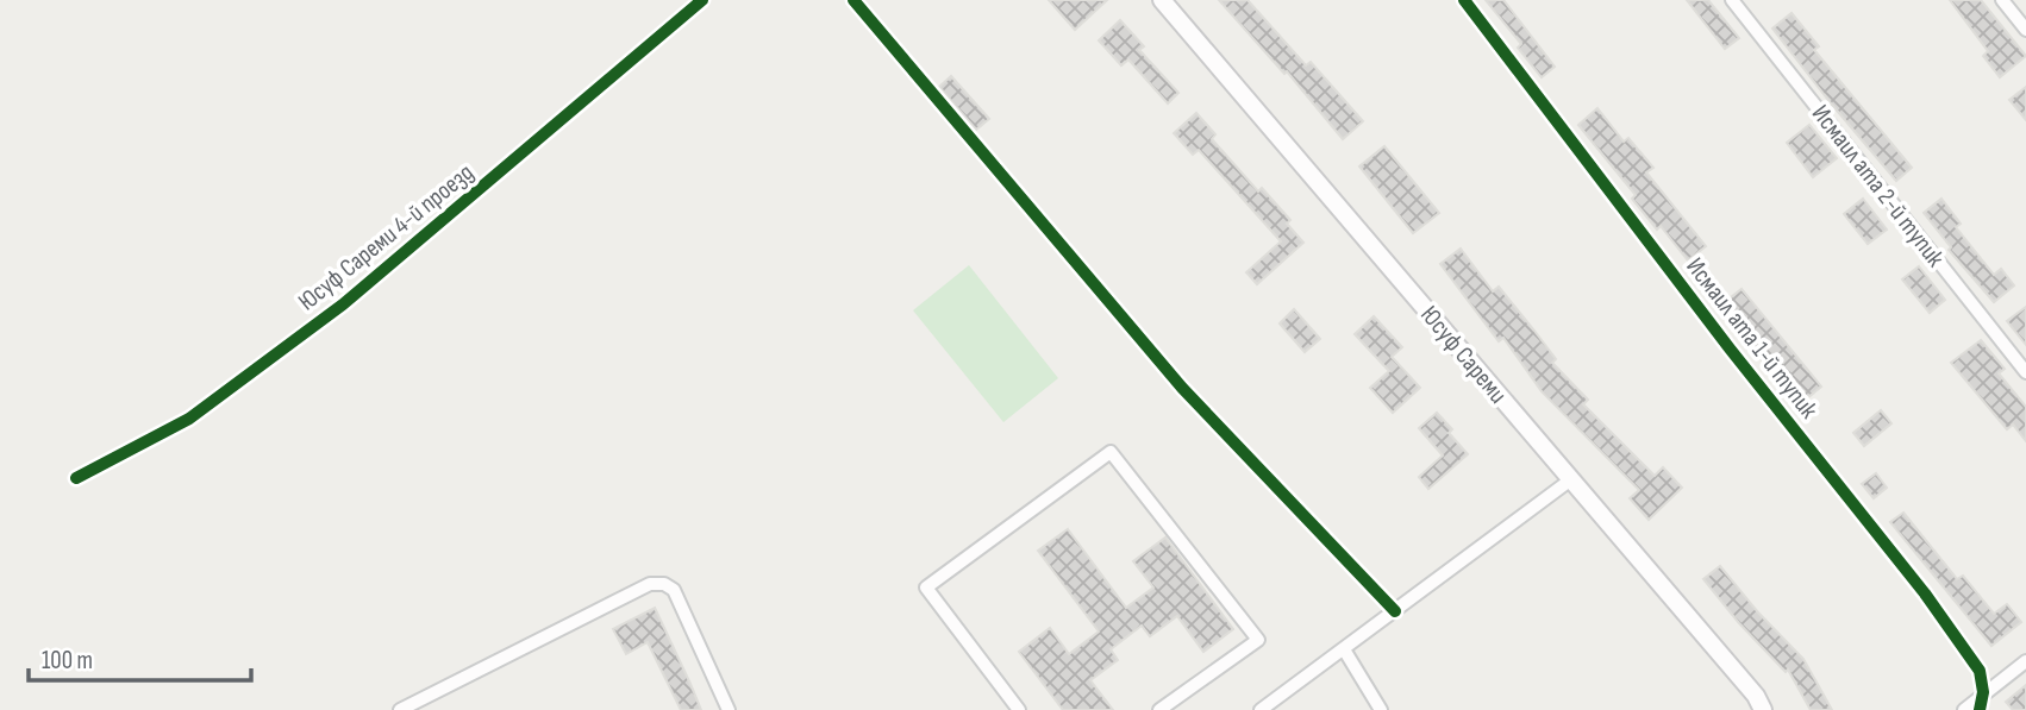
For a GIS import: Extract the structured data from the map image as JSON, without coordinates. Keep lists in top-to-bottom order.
{
  "streets": {
    "main road": ["Юсуф Сареми"],
    "street": ["Исмаил ата 2-й тупик", "Юсуф Сареми 4-й проезд", "Исмаил ата 1-й тупик"]
  },
  "scale_bar": "100 m"
}
